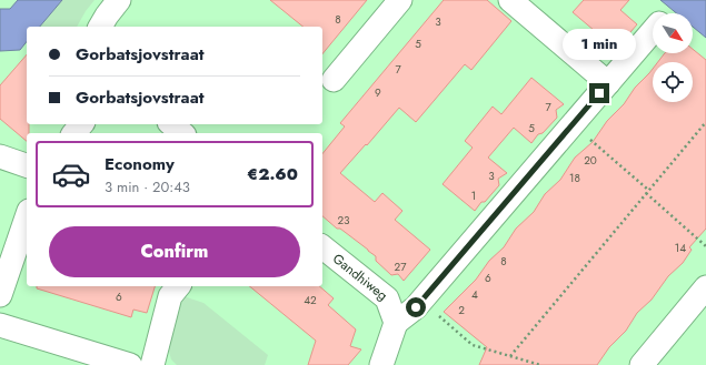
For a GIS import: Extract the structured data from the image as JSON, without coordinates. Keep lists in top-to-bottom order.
{
  "streets": {
    "street": ["Gandhiweg"]
  },
  "house_numbers": [
    "8",
    "3",
    "5",
    "7",
    "9",
    "7",
    "5",
    "20",
    "3",
    "18",
    "1",
    "23",
    "14",
    "8",
    "27",
    "6",
    "4",
    "6",
    "42",
    "2"
  ],
  "north": "bottom right",
  "page": {
    "banner": ["Gorbatsjovstraat", "Gorbatsjovstraat"],
    "bubble": "1 min",
    "list": [
      {
        "name": "Economy",
        "note": "3 min · 20:43",
        "value": "€2.60"
      }
    ],
    "buttons": "Confirm"
  }
}
